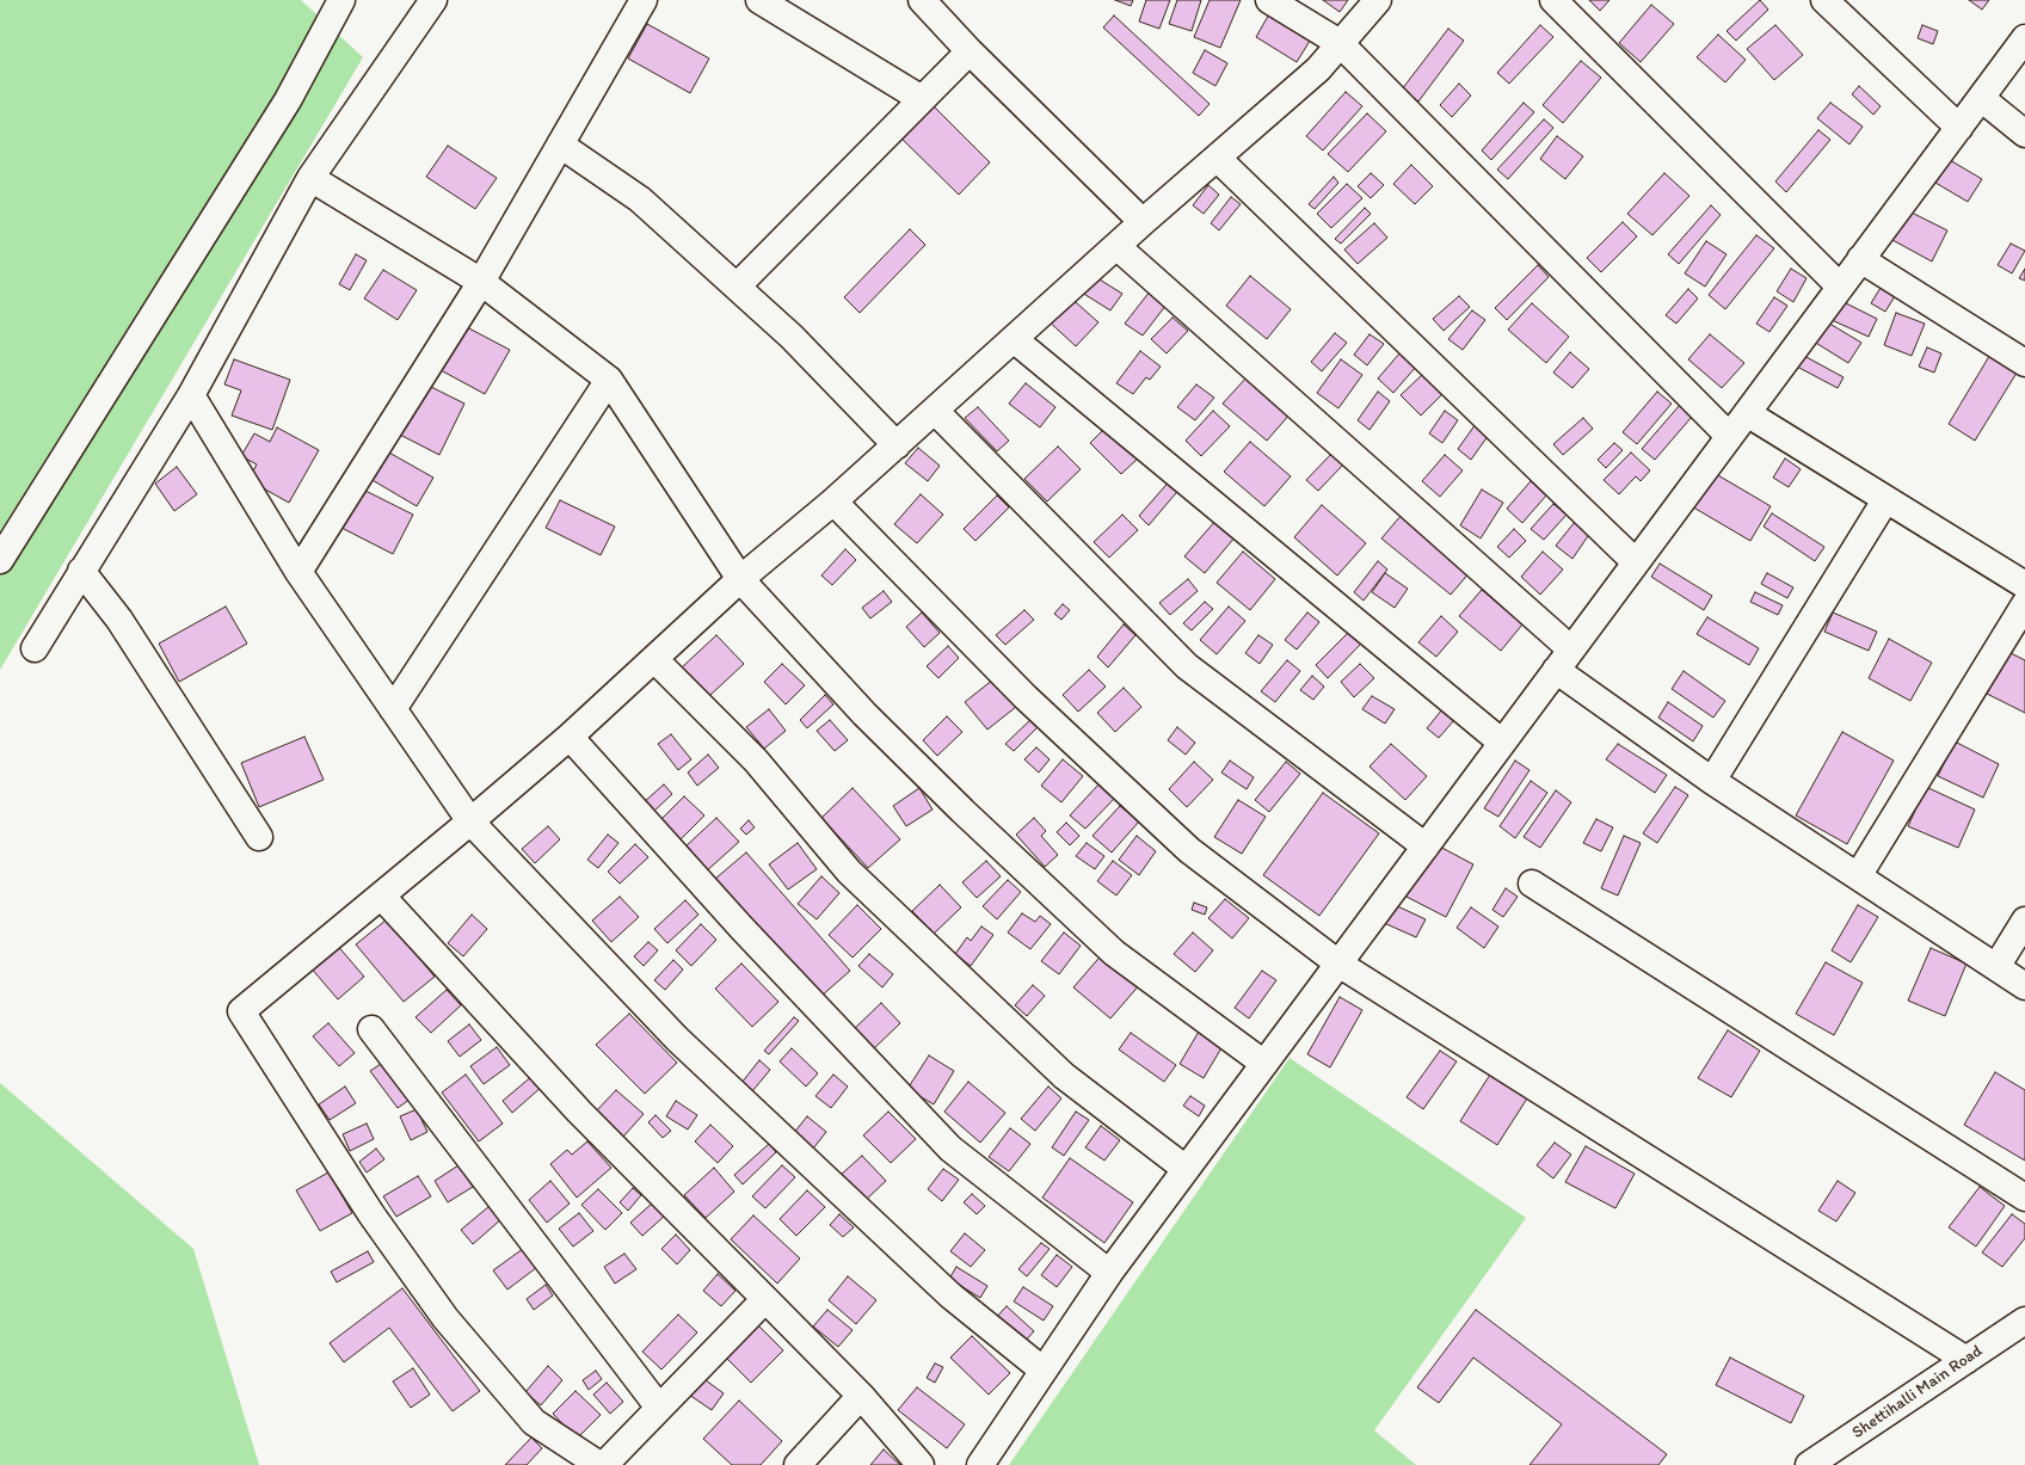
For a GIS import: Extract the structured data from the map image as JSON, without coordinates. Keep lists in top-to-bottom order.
{
  "streets": {
    "street": ["Shettihalli Main Road"]
  }
}
